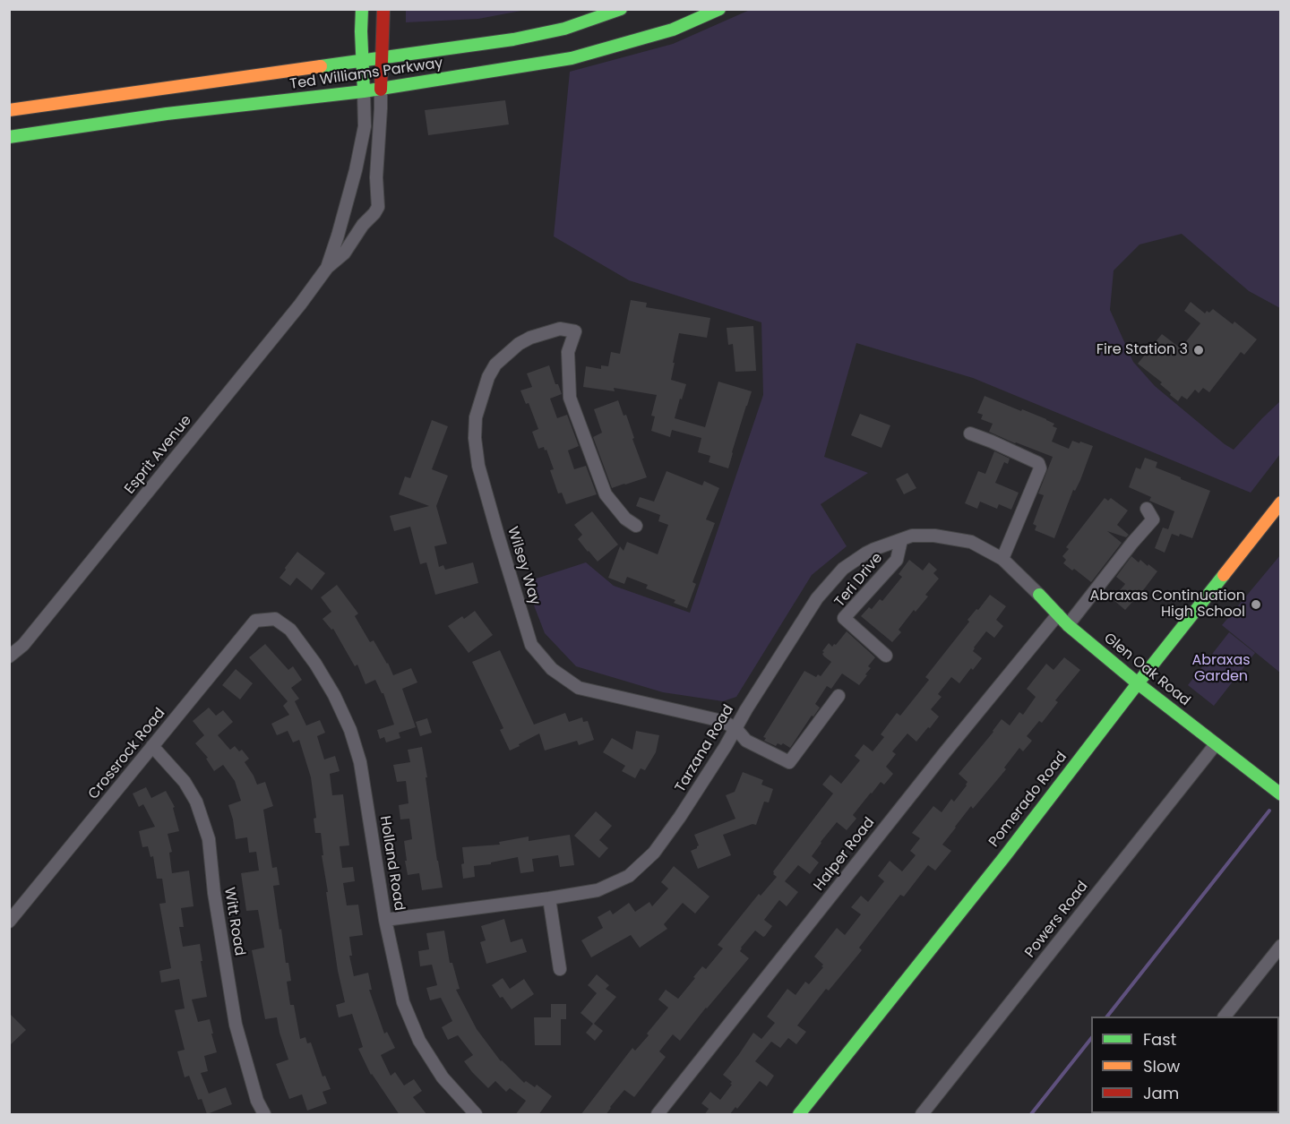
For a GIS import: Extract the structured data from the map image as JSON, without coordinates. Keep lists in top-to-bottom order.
{
  "streets": {
    "main road": [
      "Ted Williams Parkway",
      "Esprit Avenue",
      "Glen Oak Road",
      "Pomerado Road"
    ],
    "street": [
      "Wilsey Way",
      "Teri Drive",
      "Tarzana Road",
      "Crossrock Road",
      "Halper Road",
      "Holland Road",
      "Powers Road",
      "Witt Road"
    ]
  },
  "crossings": [
    ["Ted Williams Parkway", "Esprit Avenue"],
    ["Wilsey Way", "Tarzana Road"],
    ["Teri Drive", "Tarzana Road"],
    ["Glen Oak Road", "Tarzana Road"],
    ["Glen Oak Road", "Pomerado Road"],
    ["Glen Oak Road", "Halper Road"],
    ["Glen Oak Road", "Powers Road"],
    ["Tarzana Road", "Holland Road"],
    ["Crossrock Road", "Holland Road"],
    ["Crossrock Road", "Witt Road"]
  ],
  "parks": ["Abraxas Garden"],
  "places": ["Fire Station 3", "Abraxas Continuation High School"],
  "legend": ["Fast", "Slow", "Jam"]
}
